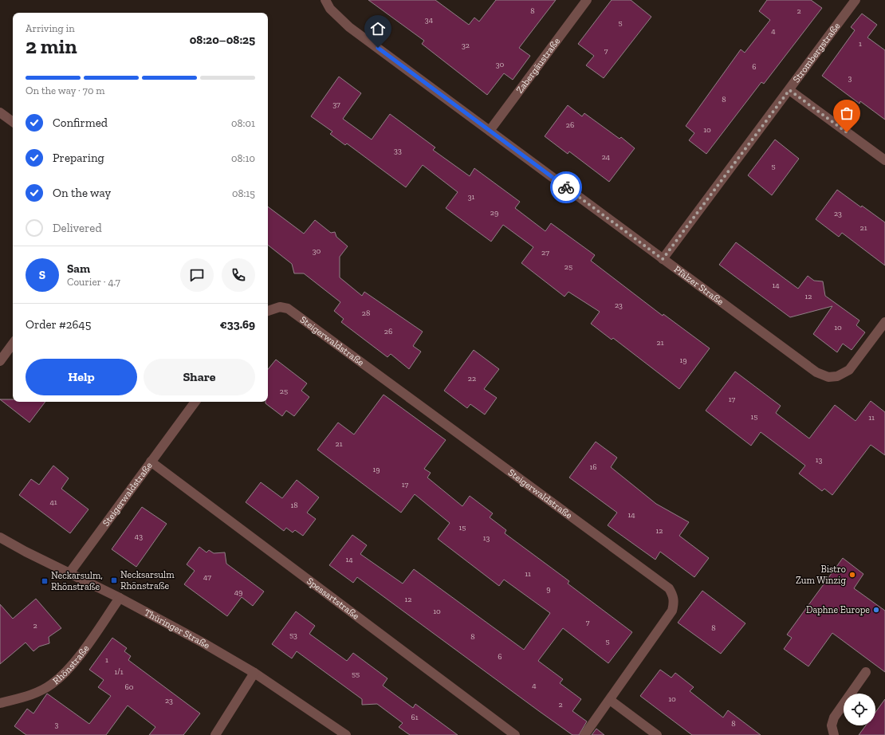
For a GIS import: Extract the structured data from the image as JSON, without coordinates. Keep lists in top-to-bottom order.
{
  "streets": {
    "street": [
      "Strombergstraße",
      "Zabergäustraße",
      "Pfälzer Straße",
      "Steigerwaldstraße",
      "Spessartstraße",
      "Thüringer Straße",
      "Rhönstraße"
    ]
  },
  "crossings": [
    ["Strombergstraße", "Pfälzer Straße"],
    ["Zabergäustraße", "Pfälzer Straße"],
    ["Steigerwaldstraße", "Spessartstraße"],
    ["Steigerwaldstraße", "Thüringer Straße"],
    ["Thüringer Straße", "Rhönstraße"]
  ],
  "places": {
    "other": ["Bistro Zum Winzig", "Daphne Europe"],
    "transit": ["Necksarsulm Rhönstraße", "Neckarsulm, Rhönstraße"]
  },
  "house_numbers": [
    "8",
    "2",
    "34",
    "5",
    "4",
    "1",
    "32",
    "7",
    "30",
    "6",
    "3",
    "8",
    "37",
    "26",
    "10",
    "33",
    "24",
    "5",
    "31",
    "29",
    "23",
    "21",
    "30",
    "27",
    "25",
    "14",
    "12",
    "23",
    "28",
    "10",
    "26",
    "21",
    "19",
    "22",
    "25",
    "17",
    "15",
    "11",
    "21",
    "13",
    "16",
    "19",
    "17",
    "41",
    "18",
    "14",
    "15",
    "12",
    "43",
    "13",
    "14",
    "11",
    "47",
    "9",
    "49",
    "12",
    "10",
    "7",
    "2",
    "8",
    "53",
    "8",
    "5",
    "6",
    "1",
    "1/1",
    "55",
    "4",
    "60",
    "10",
    "23",
    "2",
    "61",
    "8",
    "3"
  ],
  "page": {
    "heading": ["2 min", "Arriving in", "08:20–08:25"],
    "panel": [
      "Sam",
      "Courier · 4.7",
      "Order #2645",
      "€33.69"
    ],
    "bar": "On the way · 70 m",
    "list": [
      ["Confirmed", "08:01"],
      ["Preparing", "08:10"],
      ["On the way", "08:15"],
      "Delivered"
    ],
    "round": "S",
    "buttons": ["Help", "Share"]
  }
}
